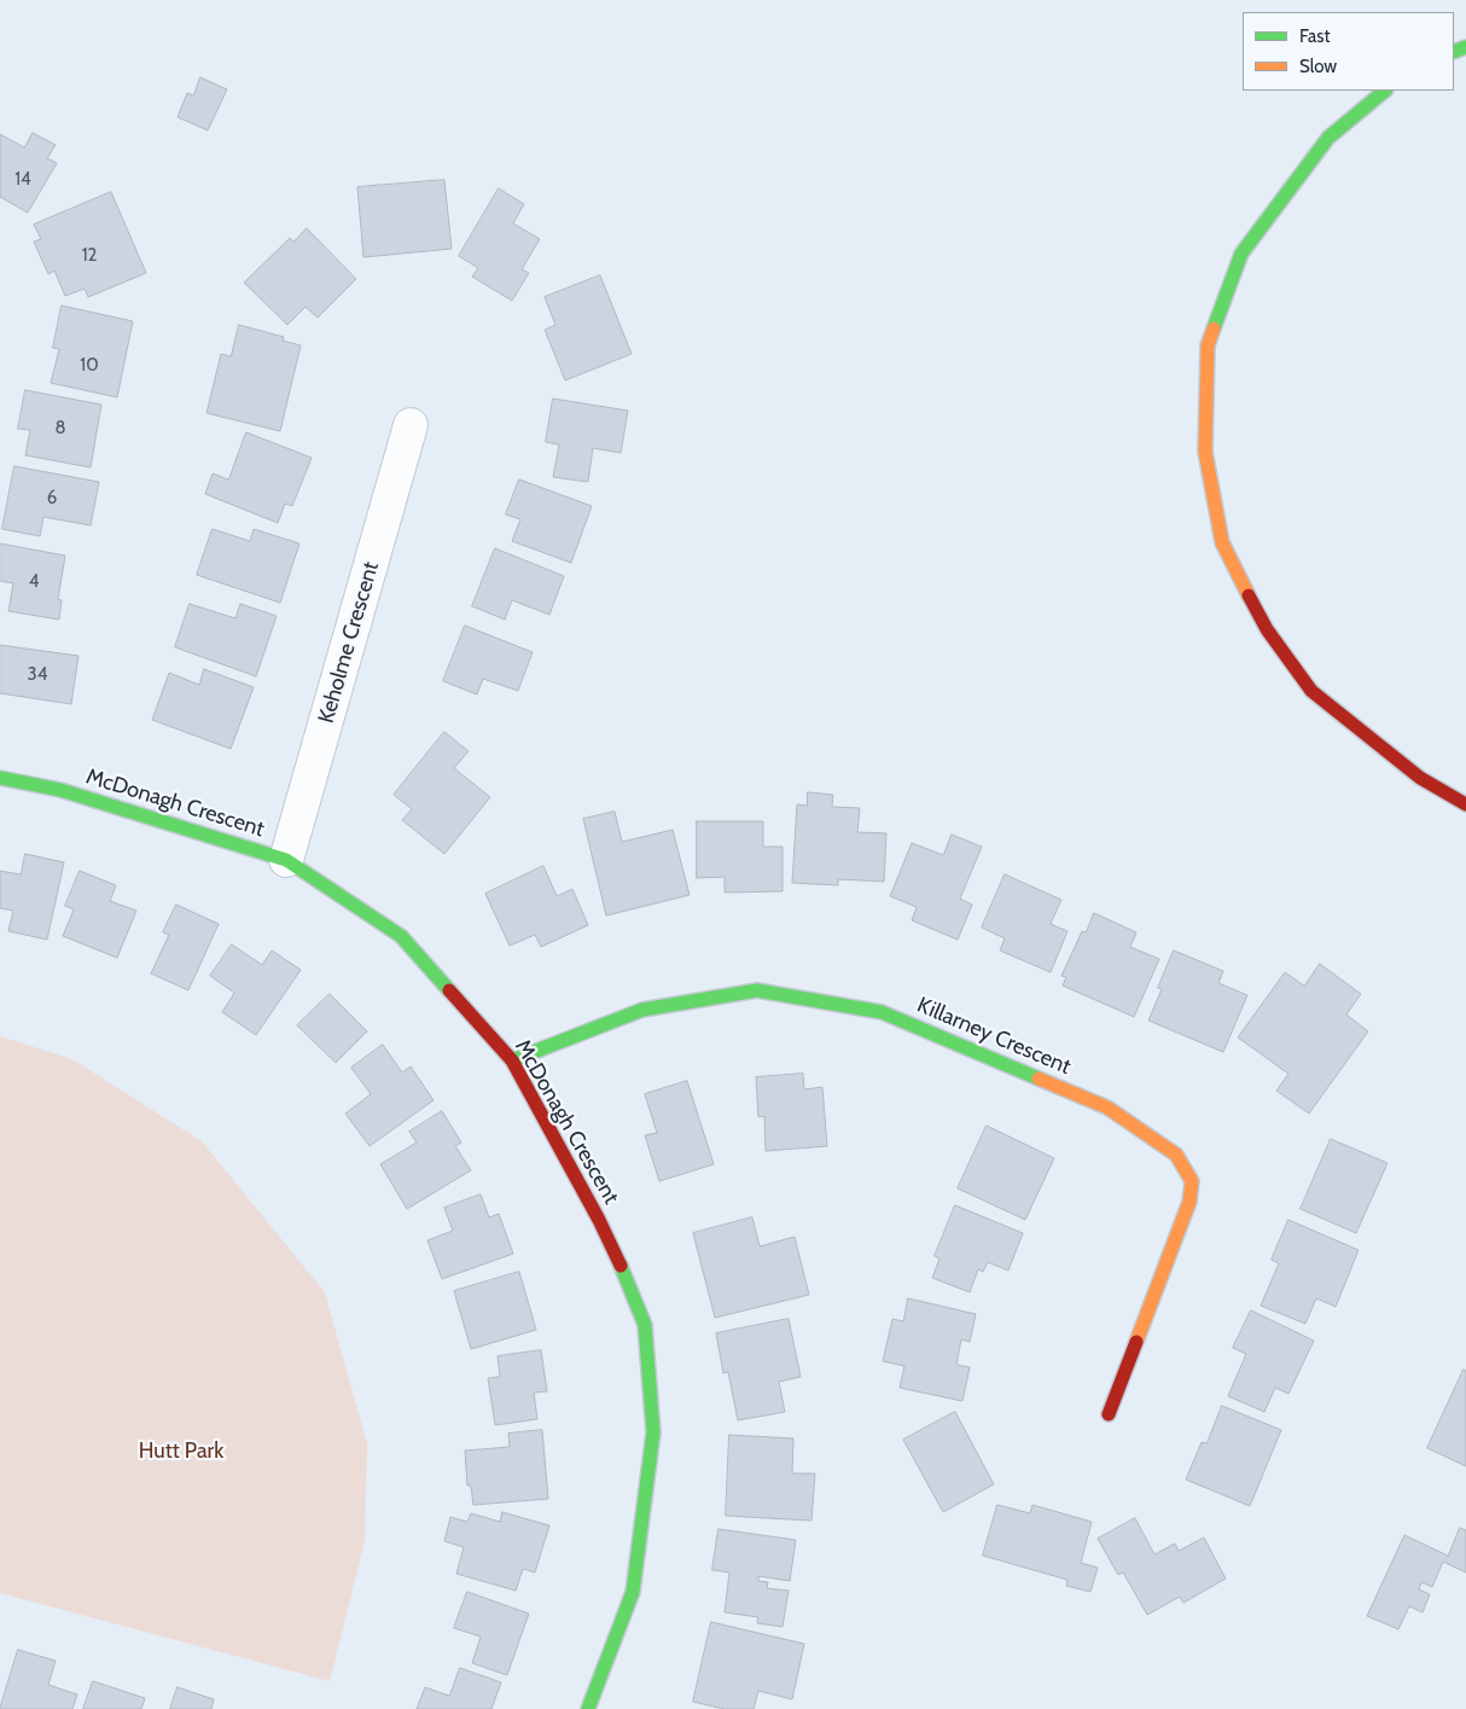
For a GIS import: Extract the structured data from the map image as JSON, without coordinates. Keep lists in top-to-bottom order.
{
  "streets": {
    "main road": ["McDonagh Crescent", "Killarney Crescent"],
    "street": ["Keholme Crescent"]
  },
  "crossings": [
    ["Keholme Crescent", "McDonagh Crescent"],
    ["McDonagh Crescent", "Killarney Crescent"]
  ],
  "parks": ["Hutt Park"],
  "house_numbers": [
    "14",
    "12",
    "10",
    "8",
    "6",
    "4",
    "34"
  ],
  "legend": ["Fast", "Slow"]
}
